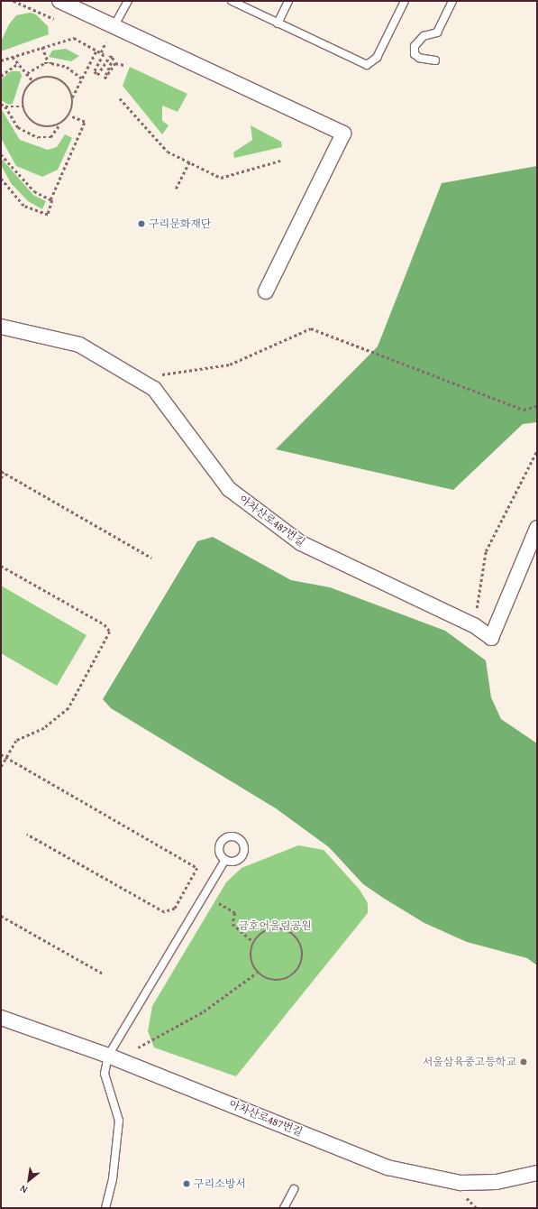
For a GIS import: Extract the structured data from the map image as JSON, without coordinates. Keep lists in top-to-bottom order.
{
  "streets": {
    "street": ["아차산로487번길"]
  },
  "parks": ["금호어울림공원"],
  "places": ["구리문화재단", "서울삼육중고등학교", "구리소방서"],
  "north": "bottom left"
}
